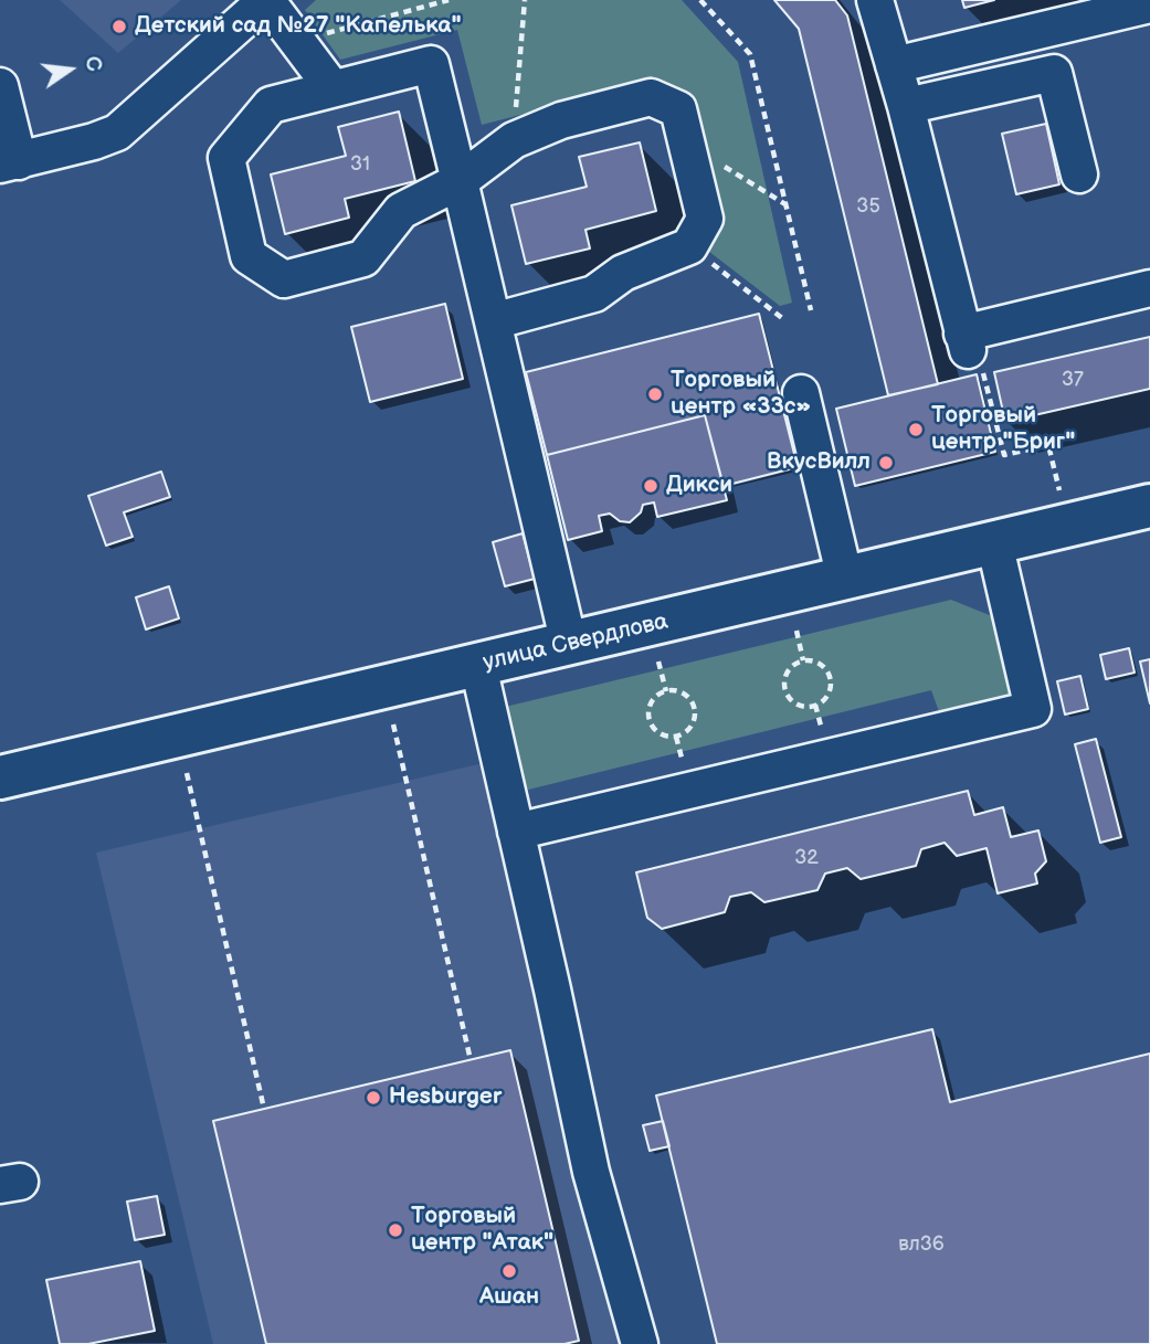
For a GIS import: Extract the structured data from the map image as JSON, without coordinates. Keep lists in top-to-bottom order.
{
  "streets": {
    "main road": ["улица Свердлова"]
  },
  "places": [
    "Детский сад №27 \"Капелька\"",
    "Торговый центр «33с»",
    "Торговый центр \"Бриг\"",
    "ВкусВилл",
    "Дикси",
    "Hesburger",
    "Торговый центр \"Атак\"",
    "Ашан"
  ],
  "house_numbers": [
    "31",
    "35",
    "37",
    "32",
    "вл36"
  ],
  "north": "right"
}
